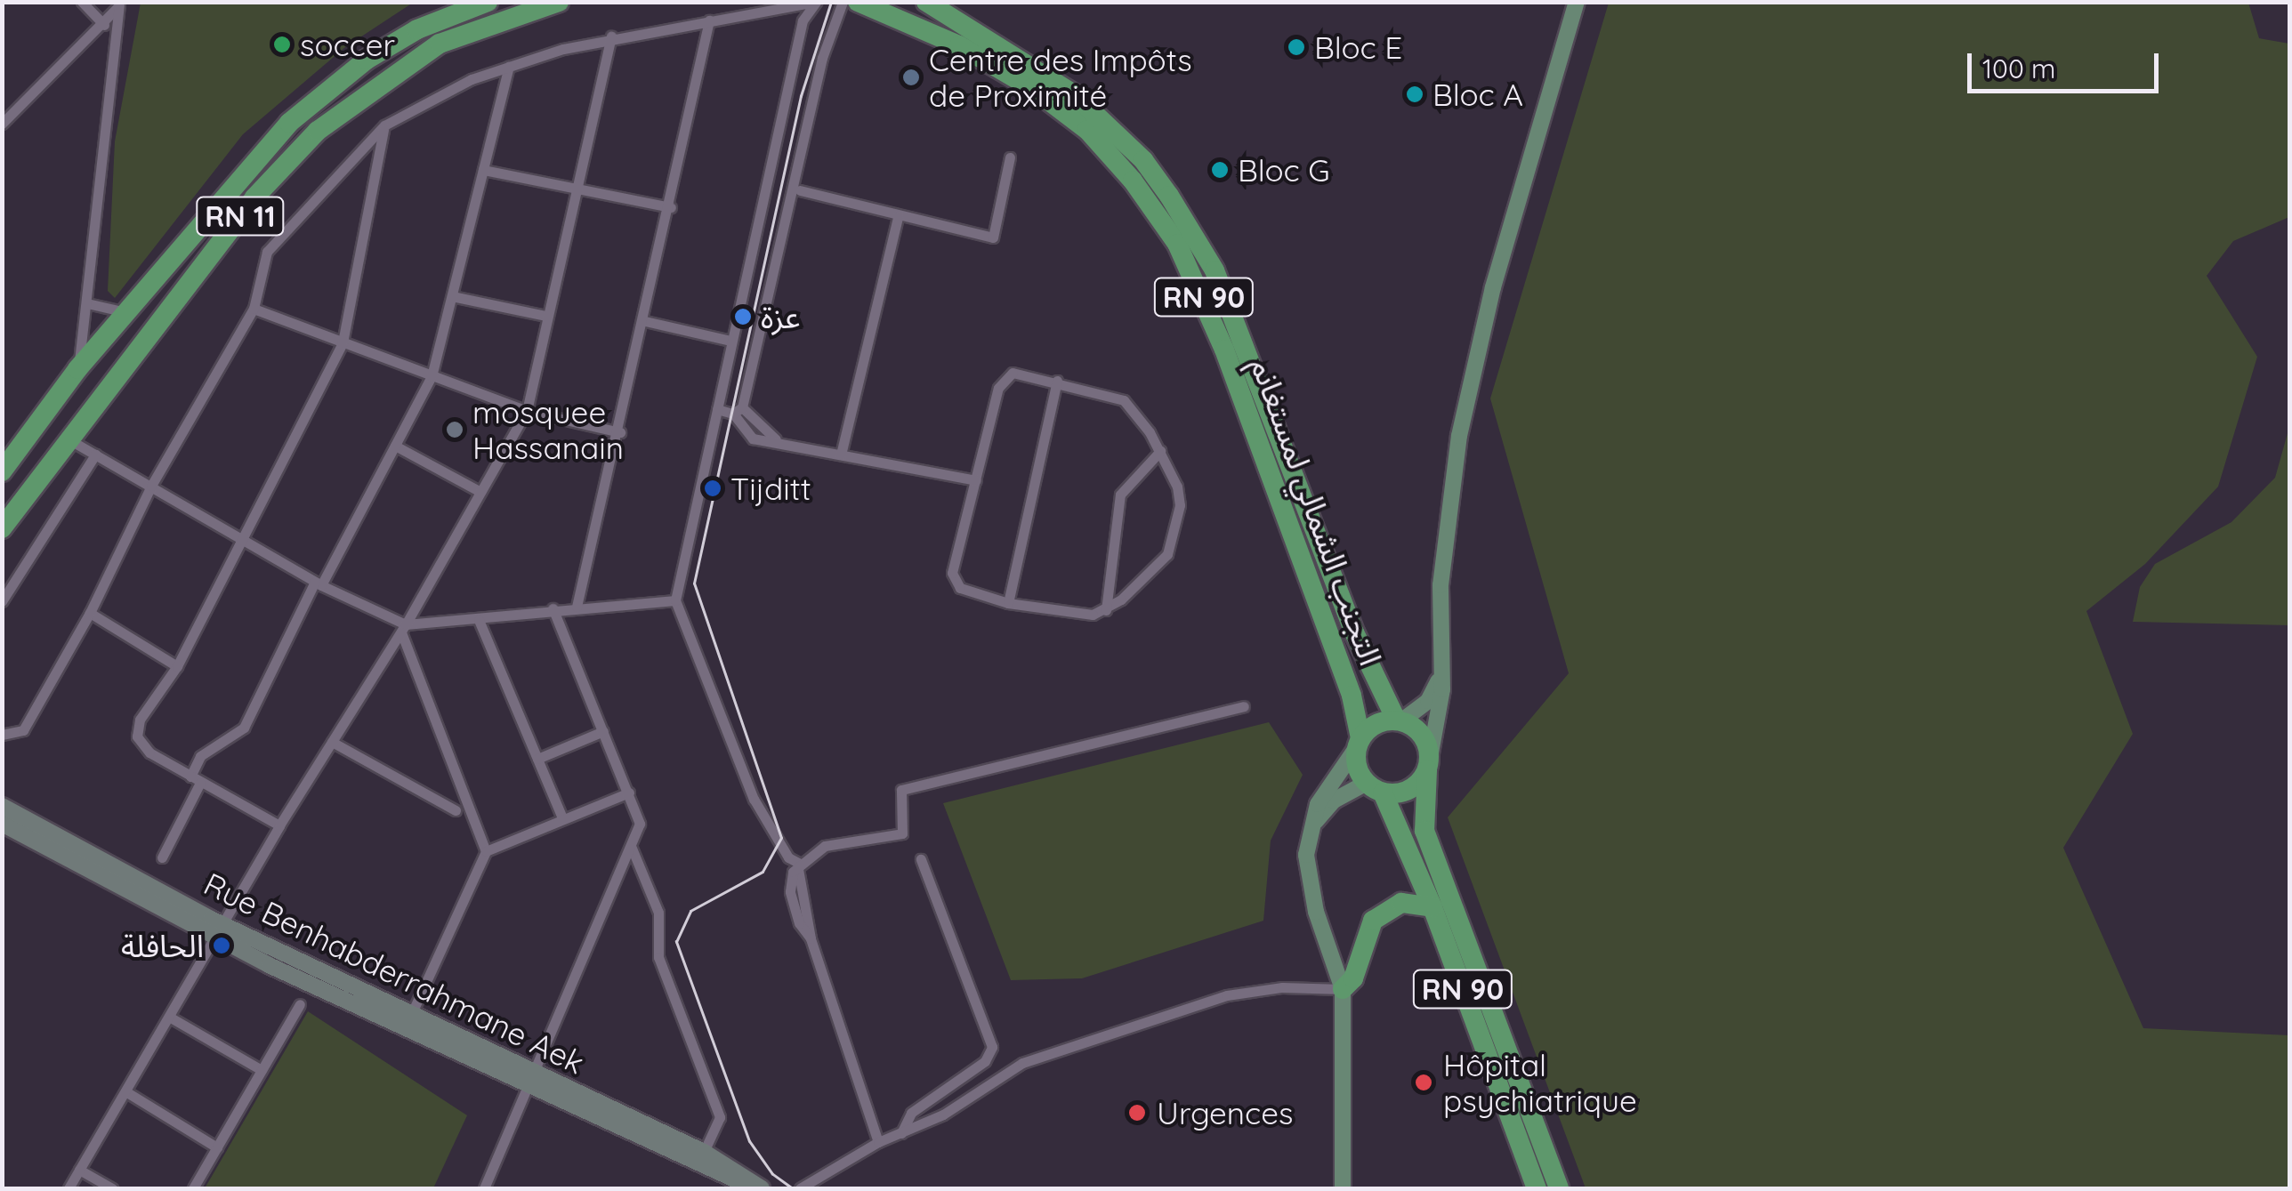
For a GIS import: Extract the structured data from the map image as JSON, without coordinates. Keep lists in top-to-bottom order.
{
  "streets": {
    "highway": ["RN 11", "RN 90", "التجنب الشمالي لمستغانم"],
    "main road": ["Rue Benhabderrahmane Aek"]
  },
  "crossings": [
    ["RN 90", "التجنب الشمالي لمستغانم"]
  ],
  "places": [
    "soccer",
    "Bloc E",
    "Centre des Impôts de Proximité",
    "Bloc A",
    "Bloc G",
    "عزة",
    "mosquee Hassanain",
    "Tijditt",
    "الحافلة",
    "Hôpital psychiatrique",
    "Urgences"
  ],
  "scale_bar": "100 m"
}
